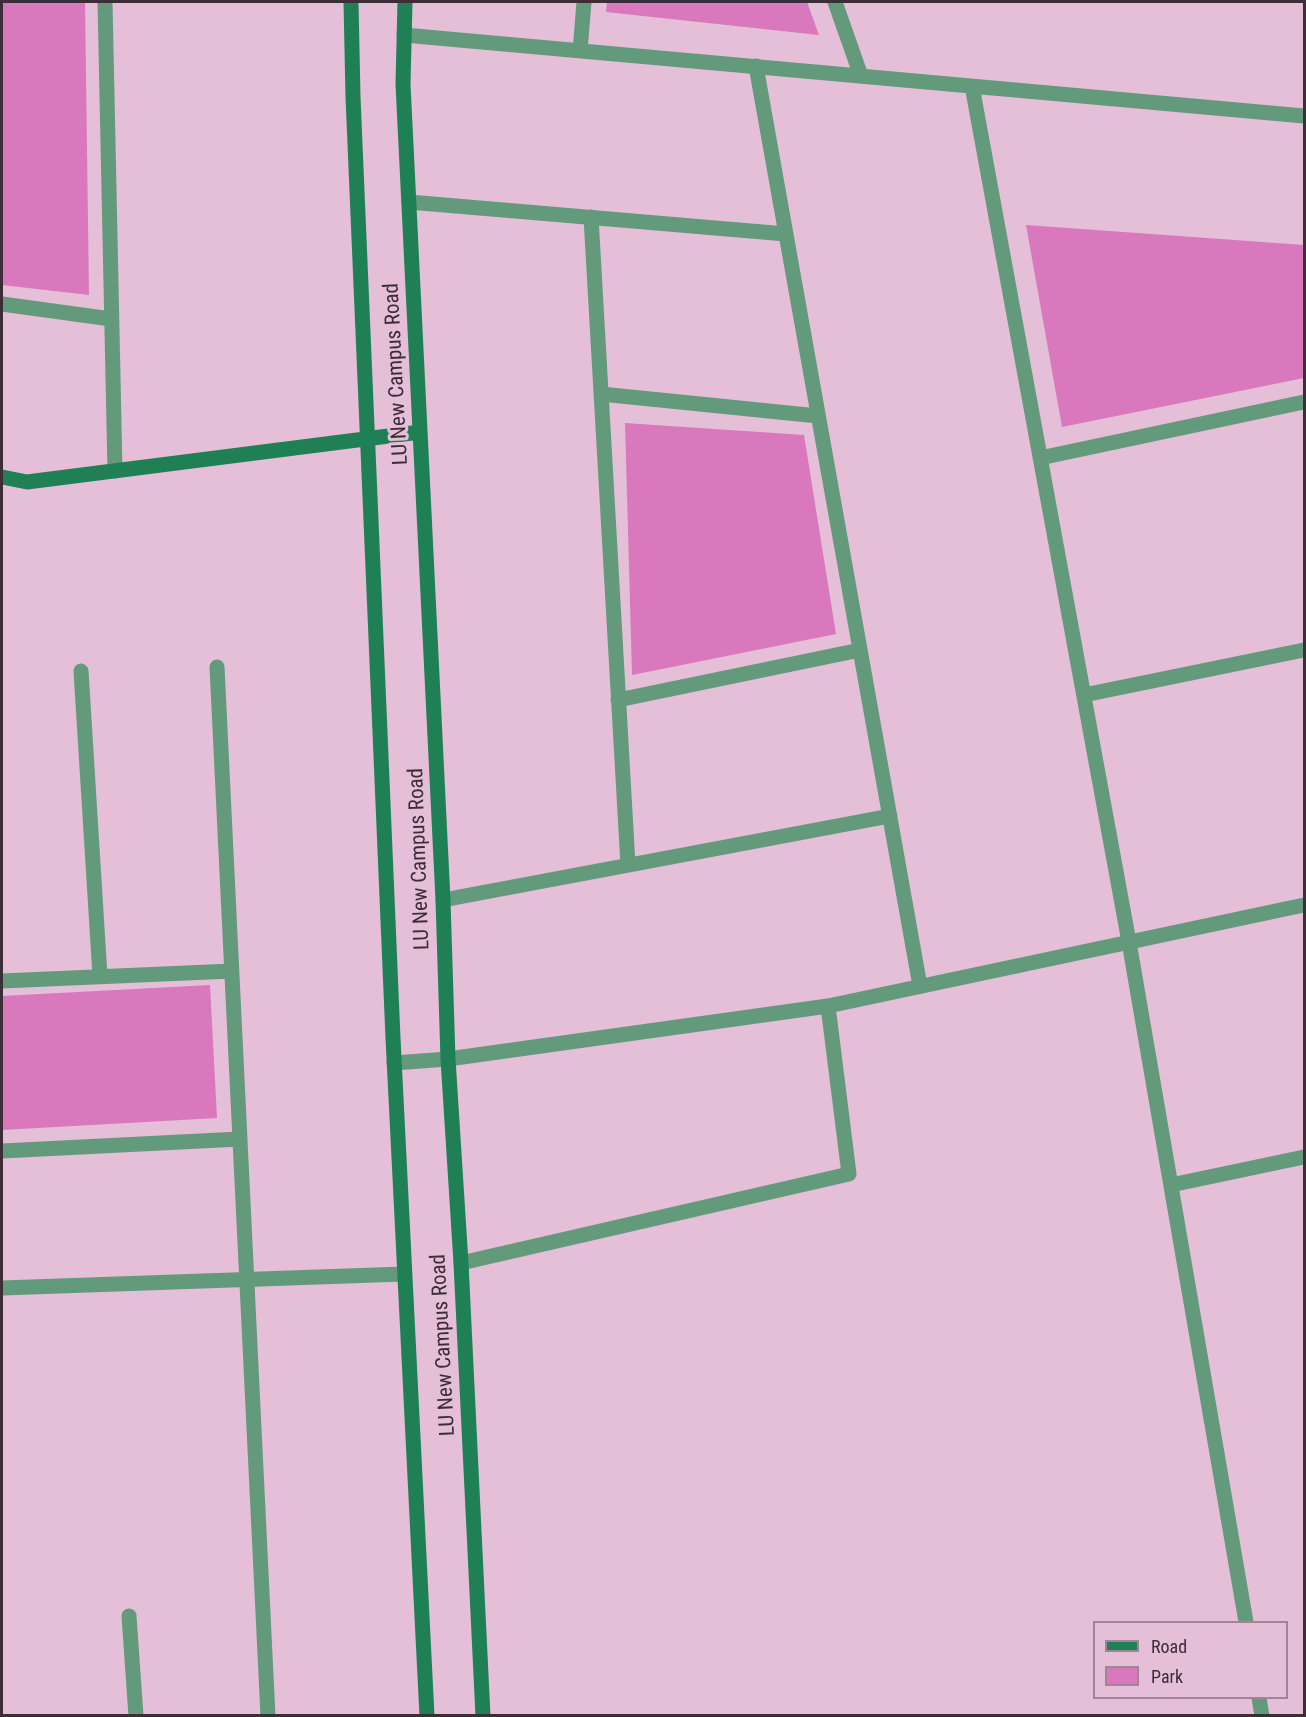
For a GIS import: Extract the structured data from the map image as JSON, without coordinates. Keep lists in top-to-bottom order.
{
  "streets": {
    "street": ["LU New Campus Road"]
  },
  "legend": ["Road", "Park"]
}
